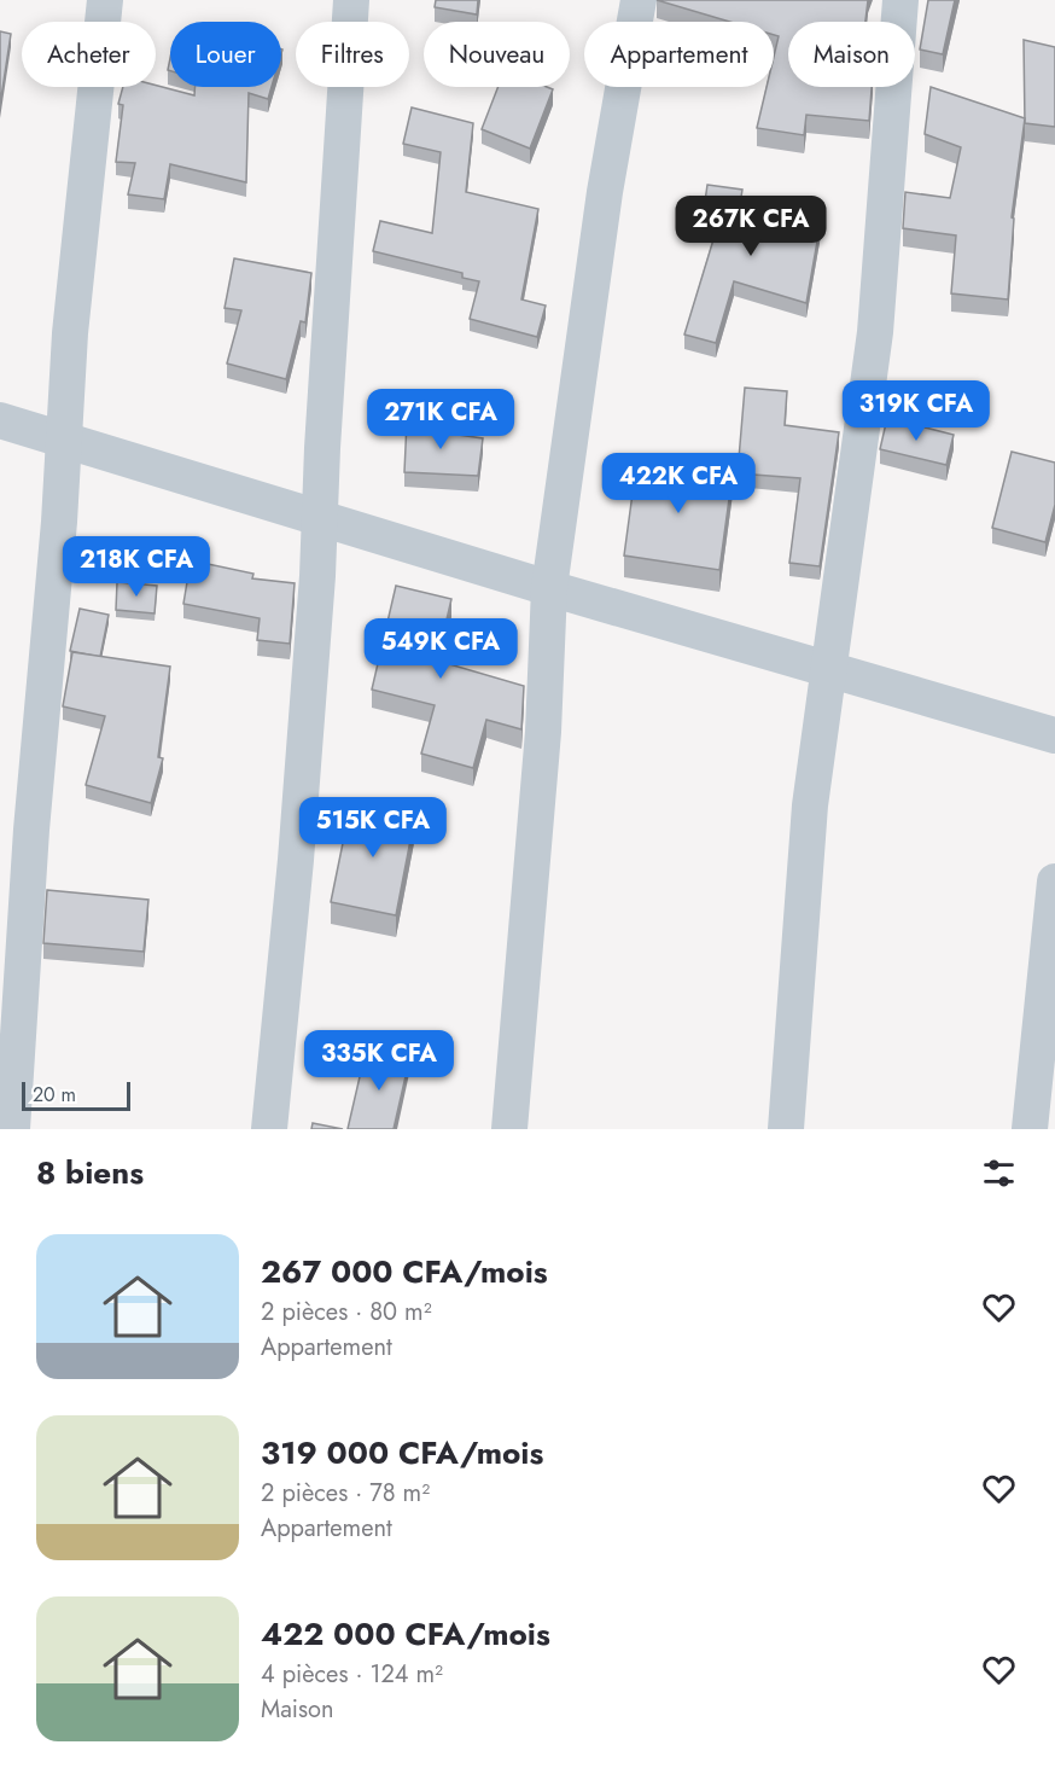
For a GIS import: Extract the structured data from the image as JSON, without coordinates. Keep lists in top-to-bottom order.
{
  "scale_bar": "20 m",
  "page": {
    "chip": [
      "Acheter",
      "Louer",
      "Filtres",
      "Nouveau",
      "Appartement",
      "Maison"
    ],
    "price": [
      "267K CFA",
      "319K CFA",
      "271K CFA",
      "422K CFA",
      "218K CFA",
      "549K CFA",
      "515K CFA",
      "335K CFA"
    ],
    "scale": "20 m",
    "heading": "8 biens",
    "list": [
      {
        "name": "267 000 CFA/mois",
        "note": "2 pièces · 80 m² · Appartement"
      },
      {
        "name": "319 000 CFA/mois",
        "note": "2 pièces · 78 m² · Appartement"
      },
      {
        "name": "422 000 CFA/mois",
        "note": "4 pièces · 124 m² · Maison"
      }
    ]
  }
}
